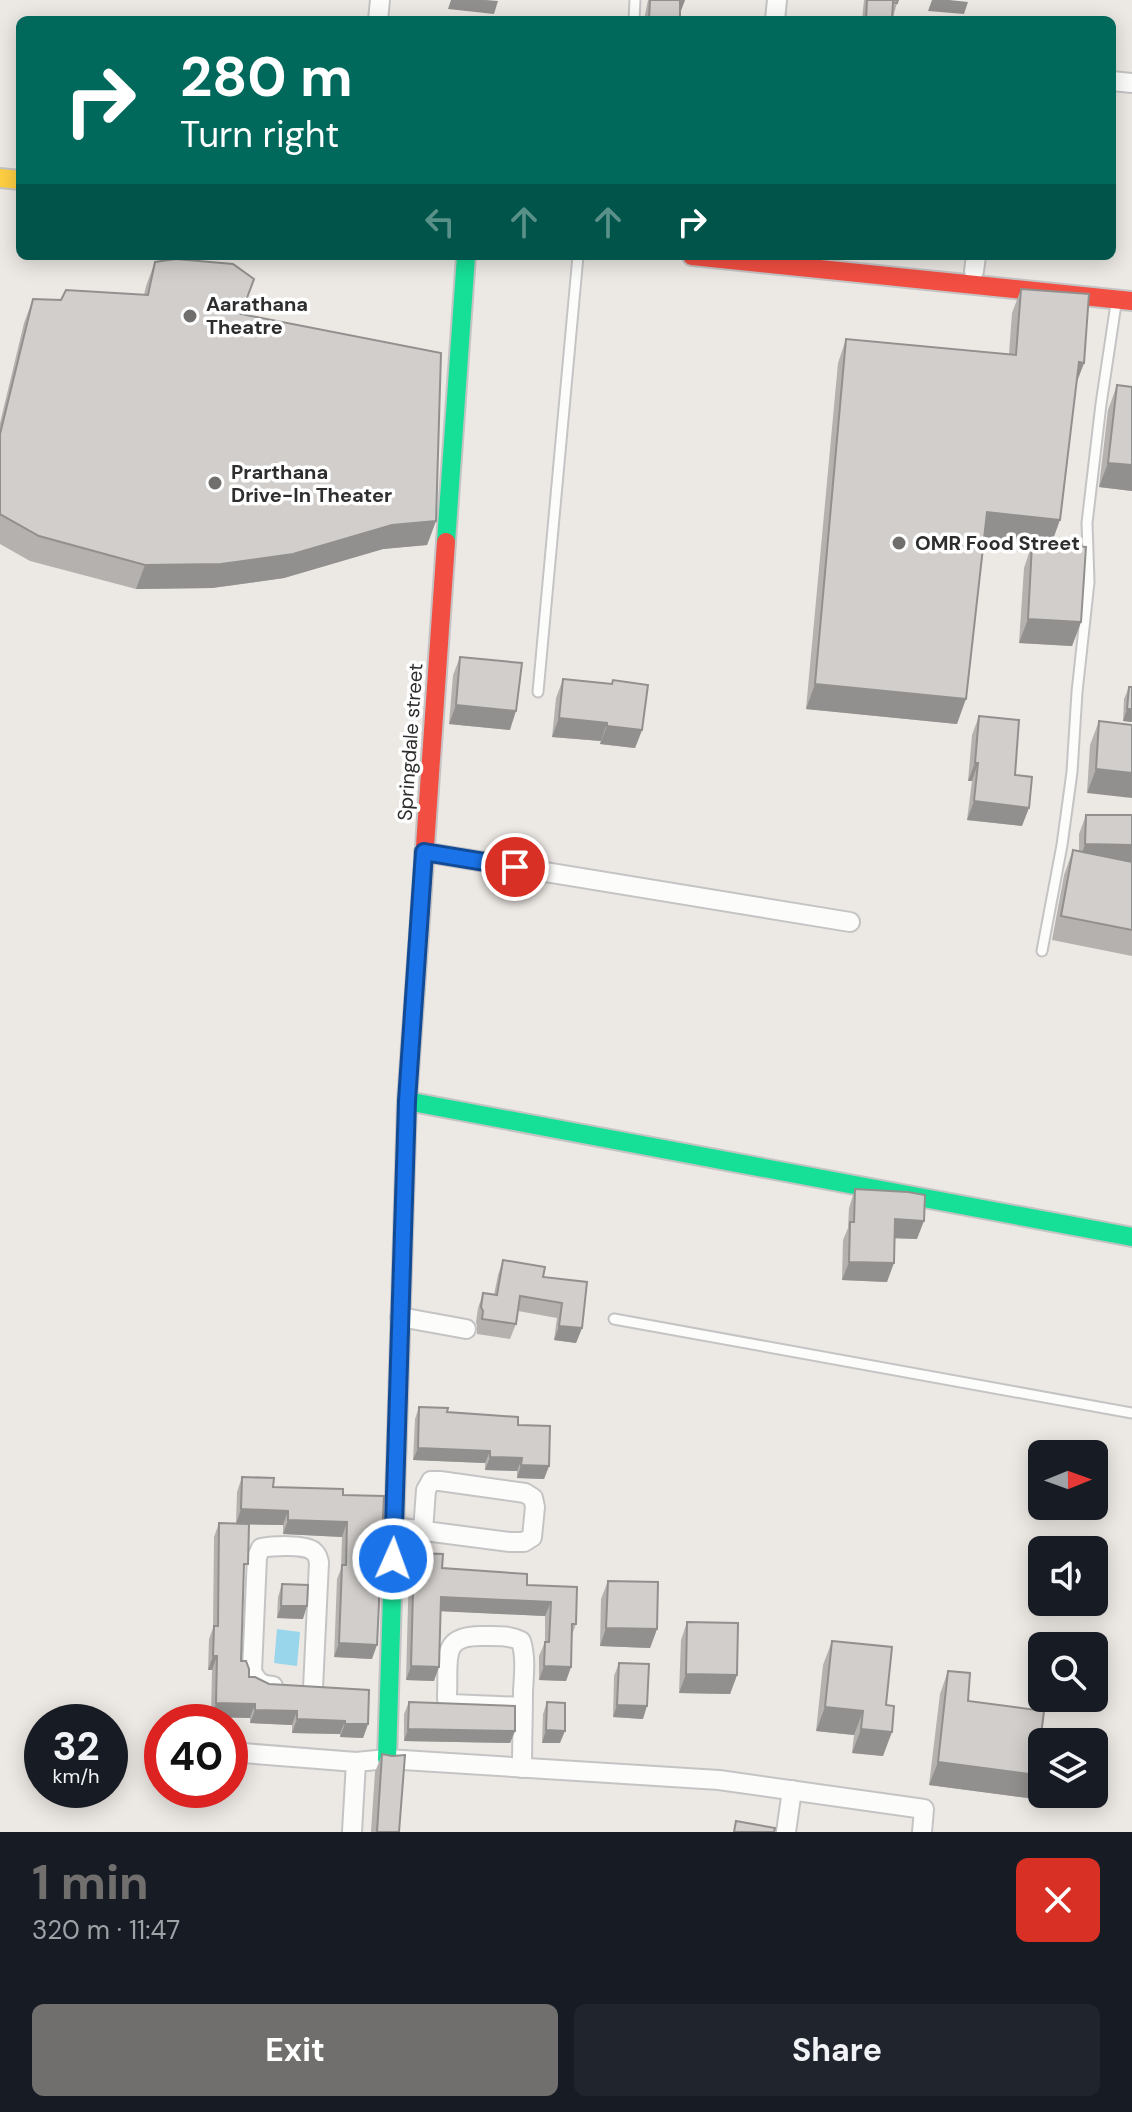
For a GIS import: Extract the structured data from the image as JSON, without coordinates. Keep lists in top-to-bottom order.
{
  "streets": {
    "street": ["Springdale street"]
  },
  "places": ["Aarathana Theatre", "Prarthana Drive-In Theater", "OMR Food Street"],
  "north": "right",
  "page": {
    "turn": ["280 m", "Turn right"],
    "speed": "32 km/h",
    "limit": "40",
    "heading": ["1 min", "320 m · 11:47"],
    "buttons": ["Exit", "Share"]
  }
}
